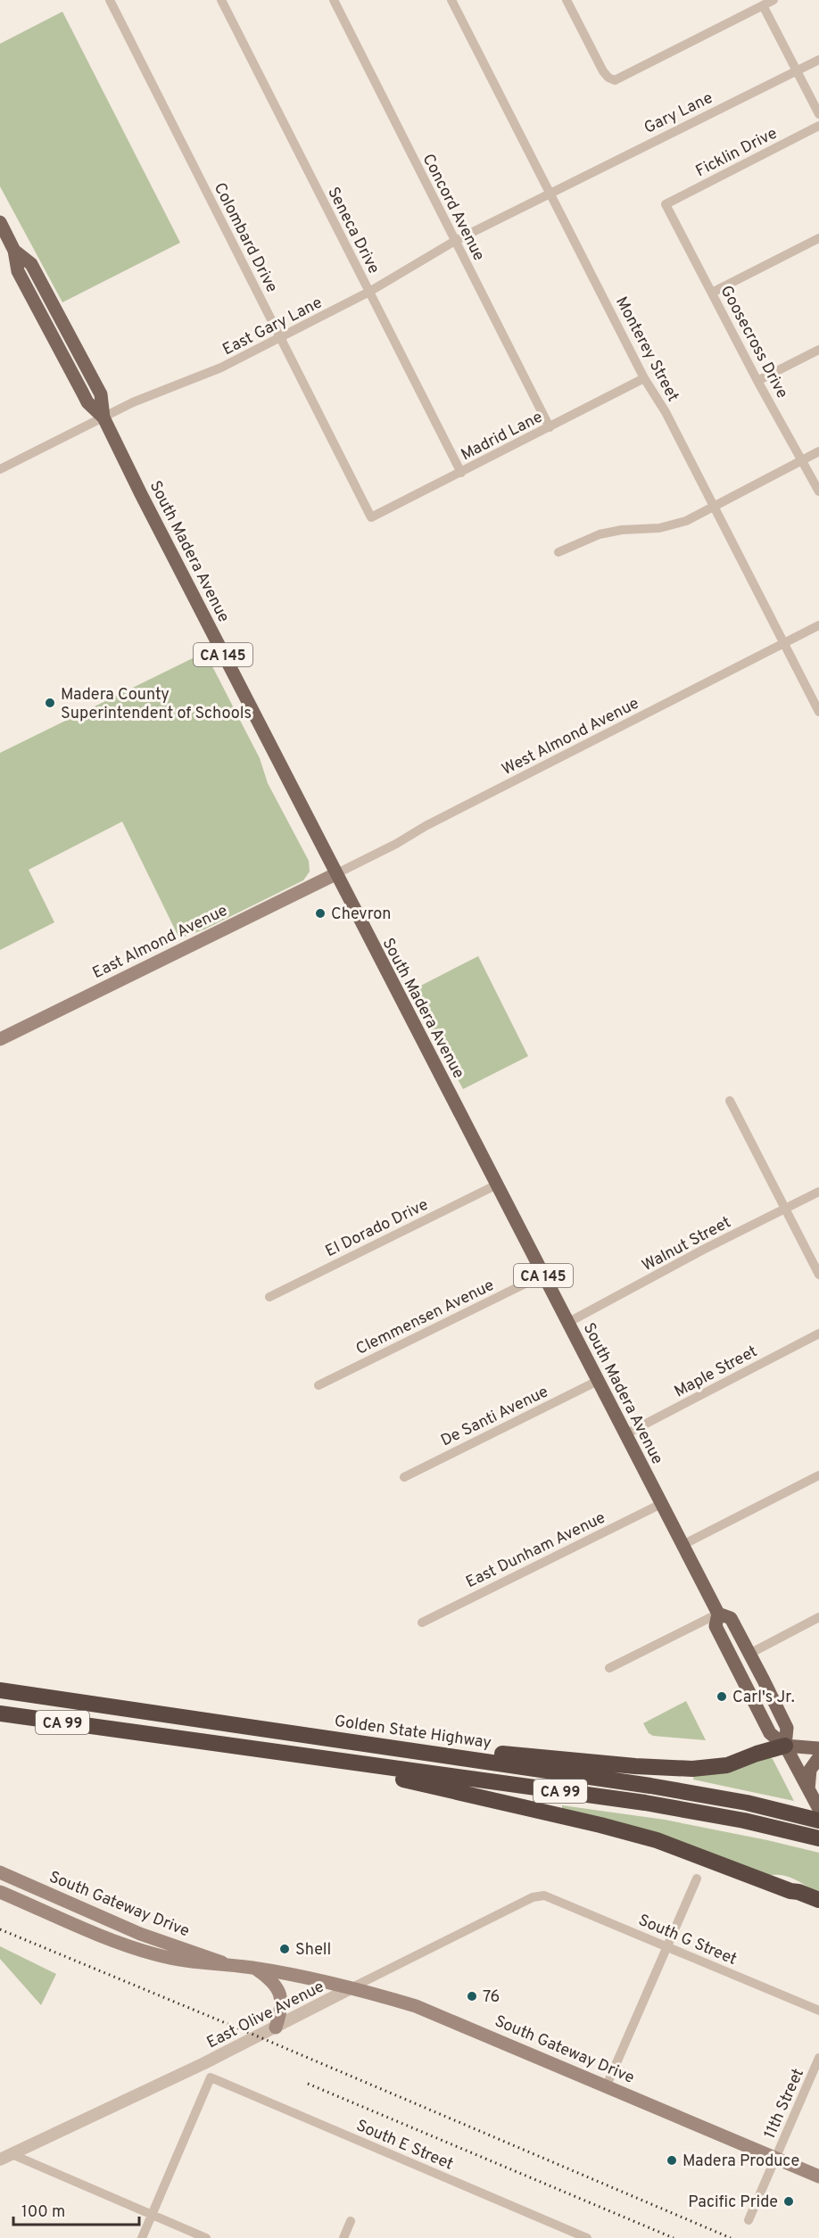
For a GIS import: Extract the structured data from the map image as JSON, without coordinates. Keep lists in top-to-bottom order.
{
  "streets": {
    "highway": ["CA 99", "Golden State Highway"],
    "main road": [
      "South Madera Avenue",
      "CA 145",
      "East Almond Avenue",
      "South Gateway Drive"
    ],
    "street": [
      "Gary Lane",
      "Ficklin Drive",
      "Concord Avenue",
      "Seneca Drive",
      "Colombard Drive",
      "East Gary Lane",
      "Goosecross Drive",
      "Monterey Street",
      "Madrid Lane",
      "West Almond Avenue",
      "El Dorado Drive",
      "Walnut Street",
      "Clemmensen Avenue",
      "Maple Street",
      "De Santi Avenue",
      "East Dunham Avenue",
      "South G Street",
      "East Olive Avenue",
      "11th Street",
      "South E Street"
    ]
  },
  "crossings": [
    ["Gary Lane", "East Gary Lane"],
    ["Gary Lane", "Monterey Street"],
    ["Ficklin Drive", "Goosecross Drive"],
    ["Concord Avenue", "East Gary Lane"],
    ["Concord Avenue", "Madrid Lane"],
    ["Seneca Drive", "East Gary Lane"],
    ["Seneca Drive", "Madrid Lane"],
    ["Colombard Drive", "East Gary Lane"],
    ["Colombard Drive", "Madrid Lane"],
    ["East Gary Lane", "Monterey Street"],
    ["East Gary Lane", "South Madera Avenue"],
    ["Monterey Street", "Madrid Lane"],
    ["Monterey Street", "West Almond Avenue"],
    ["South Madera Avenue", "West Almond Avenue"],
    ["South Madera Avenue", "East Almond Avenue"],
    ["South Madera Avenue", "El Dorado Drive"],
    ["South Madera Avenue", "Walnut Street"],
    ["South Madera Avenue", "Clemmensen Avenue"],
    ["South Madera Avenue", "Maple Street"],
    ["South Madera Avenue", "De Santi Avenue"],
    ["South Madera Avenue", "East Dunham Avenue"],
    ["West Almond Avenue", "East Almond Avenue"],
    ["South Gateway Drive", "East Olive Avenue"],
    ["South Gateway Drive", "11th Street"],
    ["South G Street", "East Olive Avenue"]
  ],
  "places": [
    "Madera County Superintendent of Schools",
    "Chevron",
    "Carl's Jr.",
    "Shell",
    "76",
    "Madera Produce",
    "Pacific Pride"
  ],
  "scale_bar": "100 m"
}
